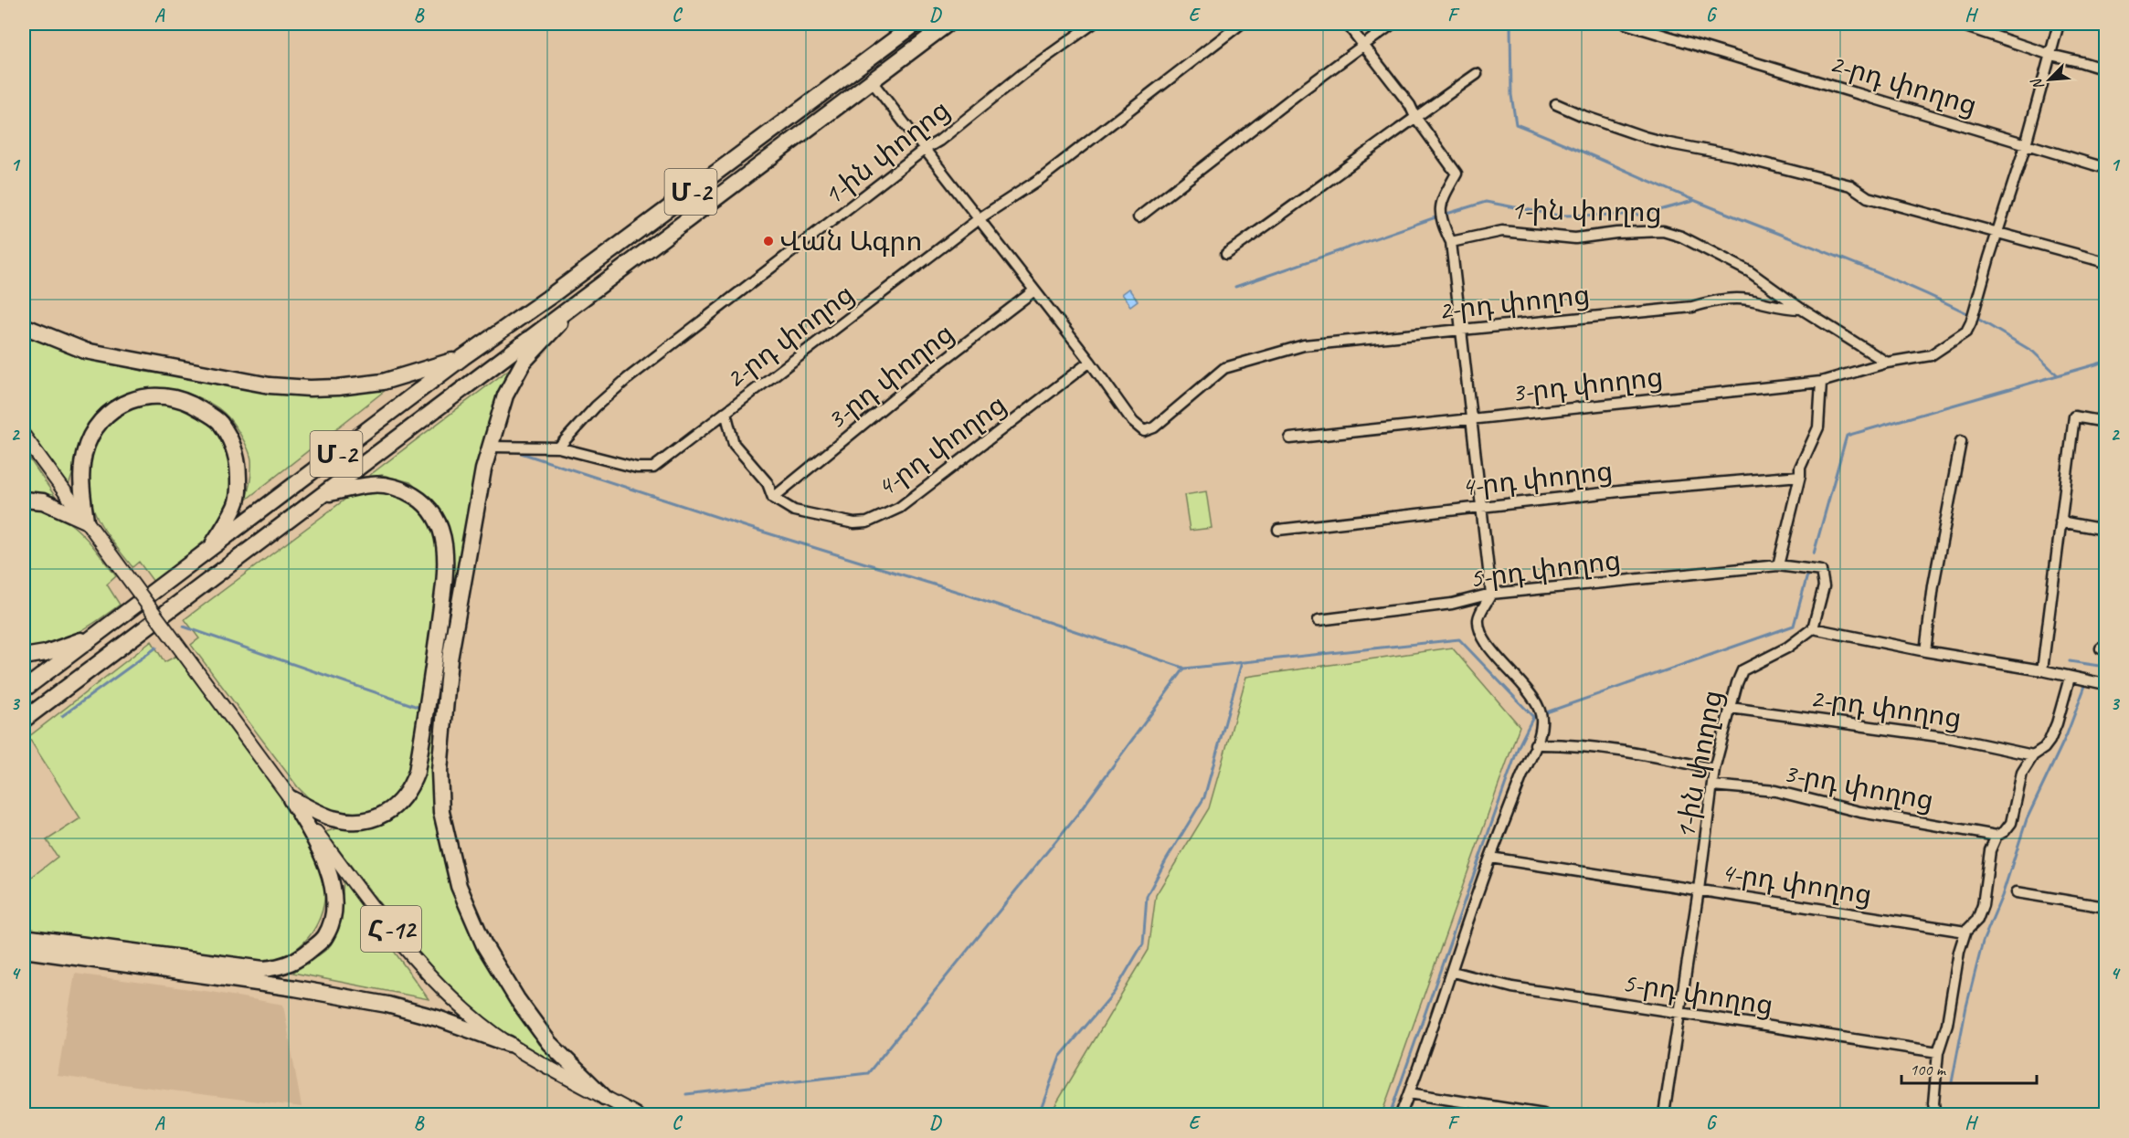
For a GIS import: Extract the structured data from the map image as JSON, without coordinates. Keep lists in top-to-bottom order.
{
  "streets": {
    "highway": ["Մ-2"],
    "main road": ["Հ-12"],
    "street": [
      "2-րդ փողոց",
      "1-ին փողոց",
      "3-րդ փողոց",
      "4-րդ փողոց",
      "5-րդ փողոց"
    ]
  },
  "crossings": [
    ["2-րդ փողոց", "1-ին փողոց"],
    ["2-րդ փողոց", "3-րդ փողոց"],
    ["2-րդ փողոց", "4-րդ փողոց"],
    ["1-ին փողոց", "3-րդ փողոց"],
    ["1-ին փողոց", "4-րդ փողոց"],
    ["1-ին փողոց", "5-րդ փողոց"],
    ["3-րդ փողոց", "4-րդ փողոց"]
  ],
  "places": ["Վան Ագրո"],
  "scale_bar": "100 m",
  "north": "bottom left",
  "grid": {
    "columns": [
      "A",
      "B",
      "C",
      "D",
      "E",
      "F",
      "G",
      "H"
    ],
    "rows": [
      "1",
      "2",
      "3",
      "4"
    ]
  }
}
